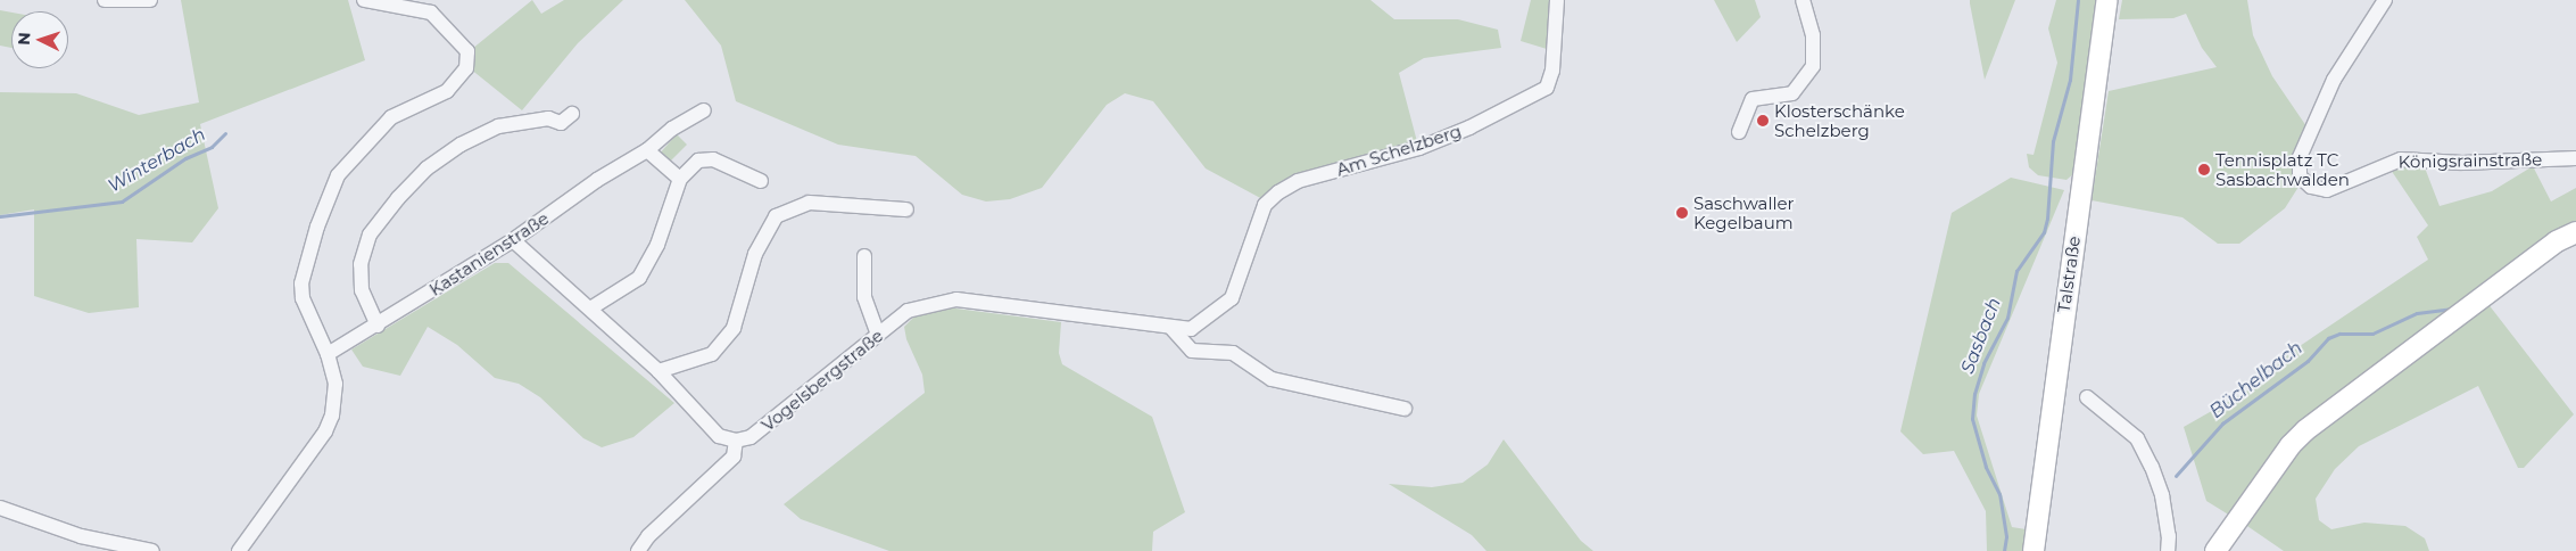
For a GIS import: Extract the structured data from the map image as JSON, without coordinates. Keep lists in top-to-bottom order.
{
  "streets": {
    "main road": ["Talstraße"],
    "street": [
      "Am Schelzberg",
      "Königsrainstraße",
      "Kastanienstraße",
      "Vogelsbergstraße"
    ]
  },
  "crossings": [
    ["Am Schelzberg", "Vogelsbergstraße"]
  ],
  "water": ["Winterbach", "Sasbach", "Büchelbach"],
  "places": ["Klosterschänke Schelzberg", "Tennisplatz TC Sasbachwalden", "Saschwaller Kegelbaum"],
  "north": "left"
}
